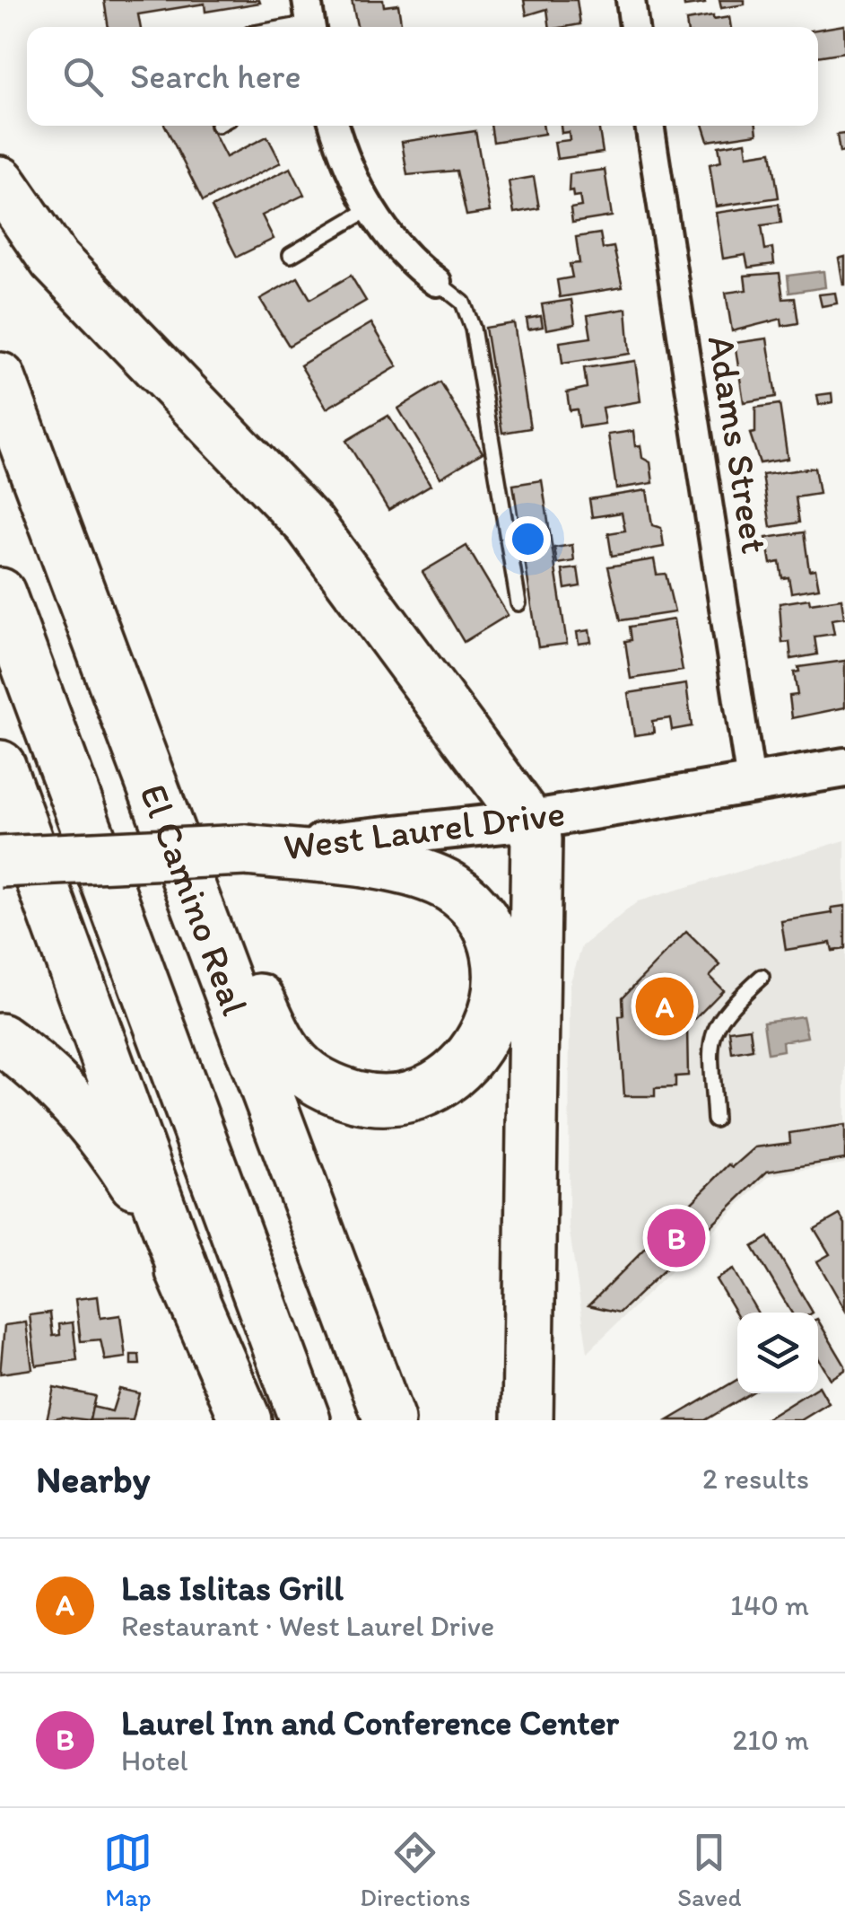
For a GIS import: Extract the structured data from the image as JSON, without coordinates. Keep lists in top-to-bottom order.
{
  "streets": {
    "highway": ["West Laurel Drive", "El Camino Real"],
    "street": ["Adams Street"]
  },
  "crossings": [
    ["Adams Street", "West Laurel Drive"]
  ],
  "page": {
    "search": "Search here",
    "pins": ["A", "B"],
    "heading": ["Nearby", "2 results"],
    "list": [
      {
        "mark": "A",
        "name": "Las Islitas Grill",
        "note": "Restaurant · West Laurel Drive",
        "value": "140 m"
      },
      {
        "mark": "B",
        "name": "Laurel Inn and Conference Center",
        "note": "Hotel",
        "value": "210 m"
      }
    ],
    "nav": ["Map", "Directions", "Saved"]
  }
}
